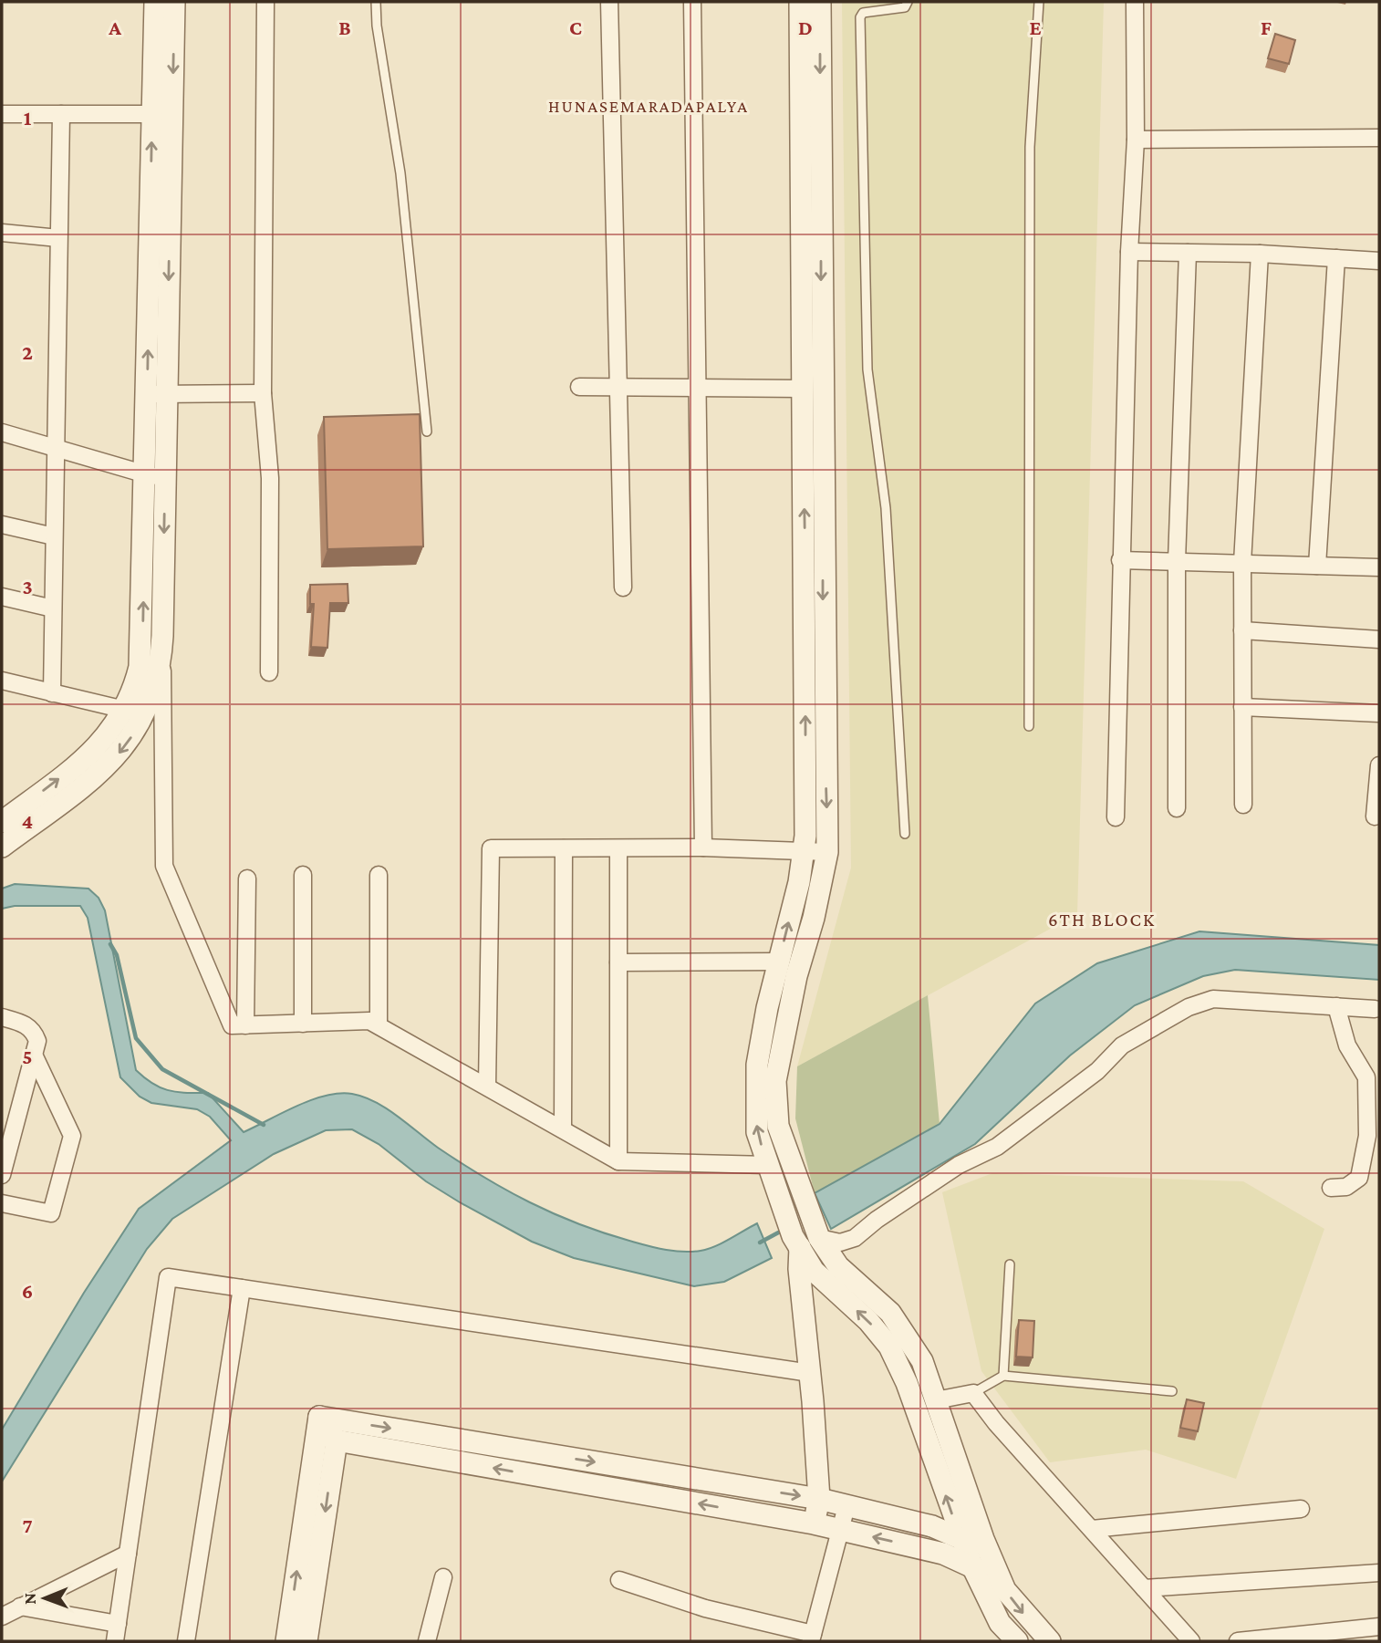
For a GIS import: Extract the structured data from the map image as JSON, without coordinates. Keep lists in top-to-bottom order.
{
  "districts": ["HUNASEMARADAPALYA", "6TH BLOCK"],
  "north": "left",
  "grid": {
    "columns": [
      "A",
      "B",
      "C",
      "D",
      "E",
      "F"
    ],
    "rows": [
      "1",
      "2",
      "3",
      "4",
      "5",
      "6",
      "7"
    ]
  }
}
